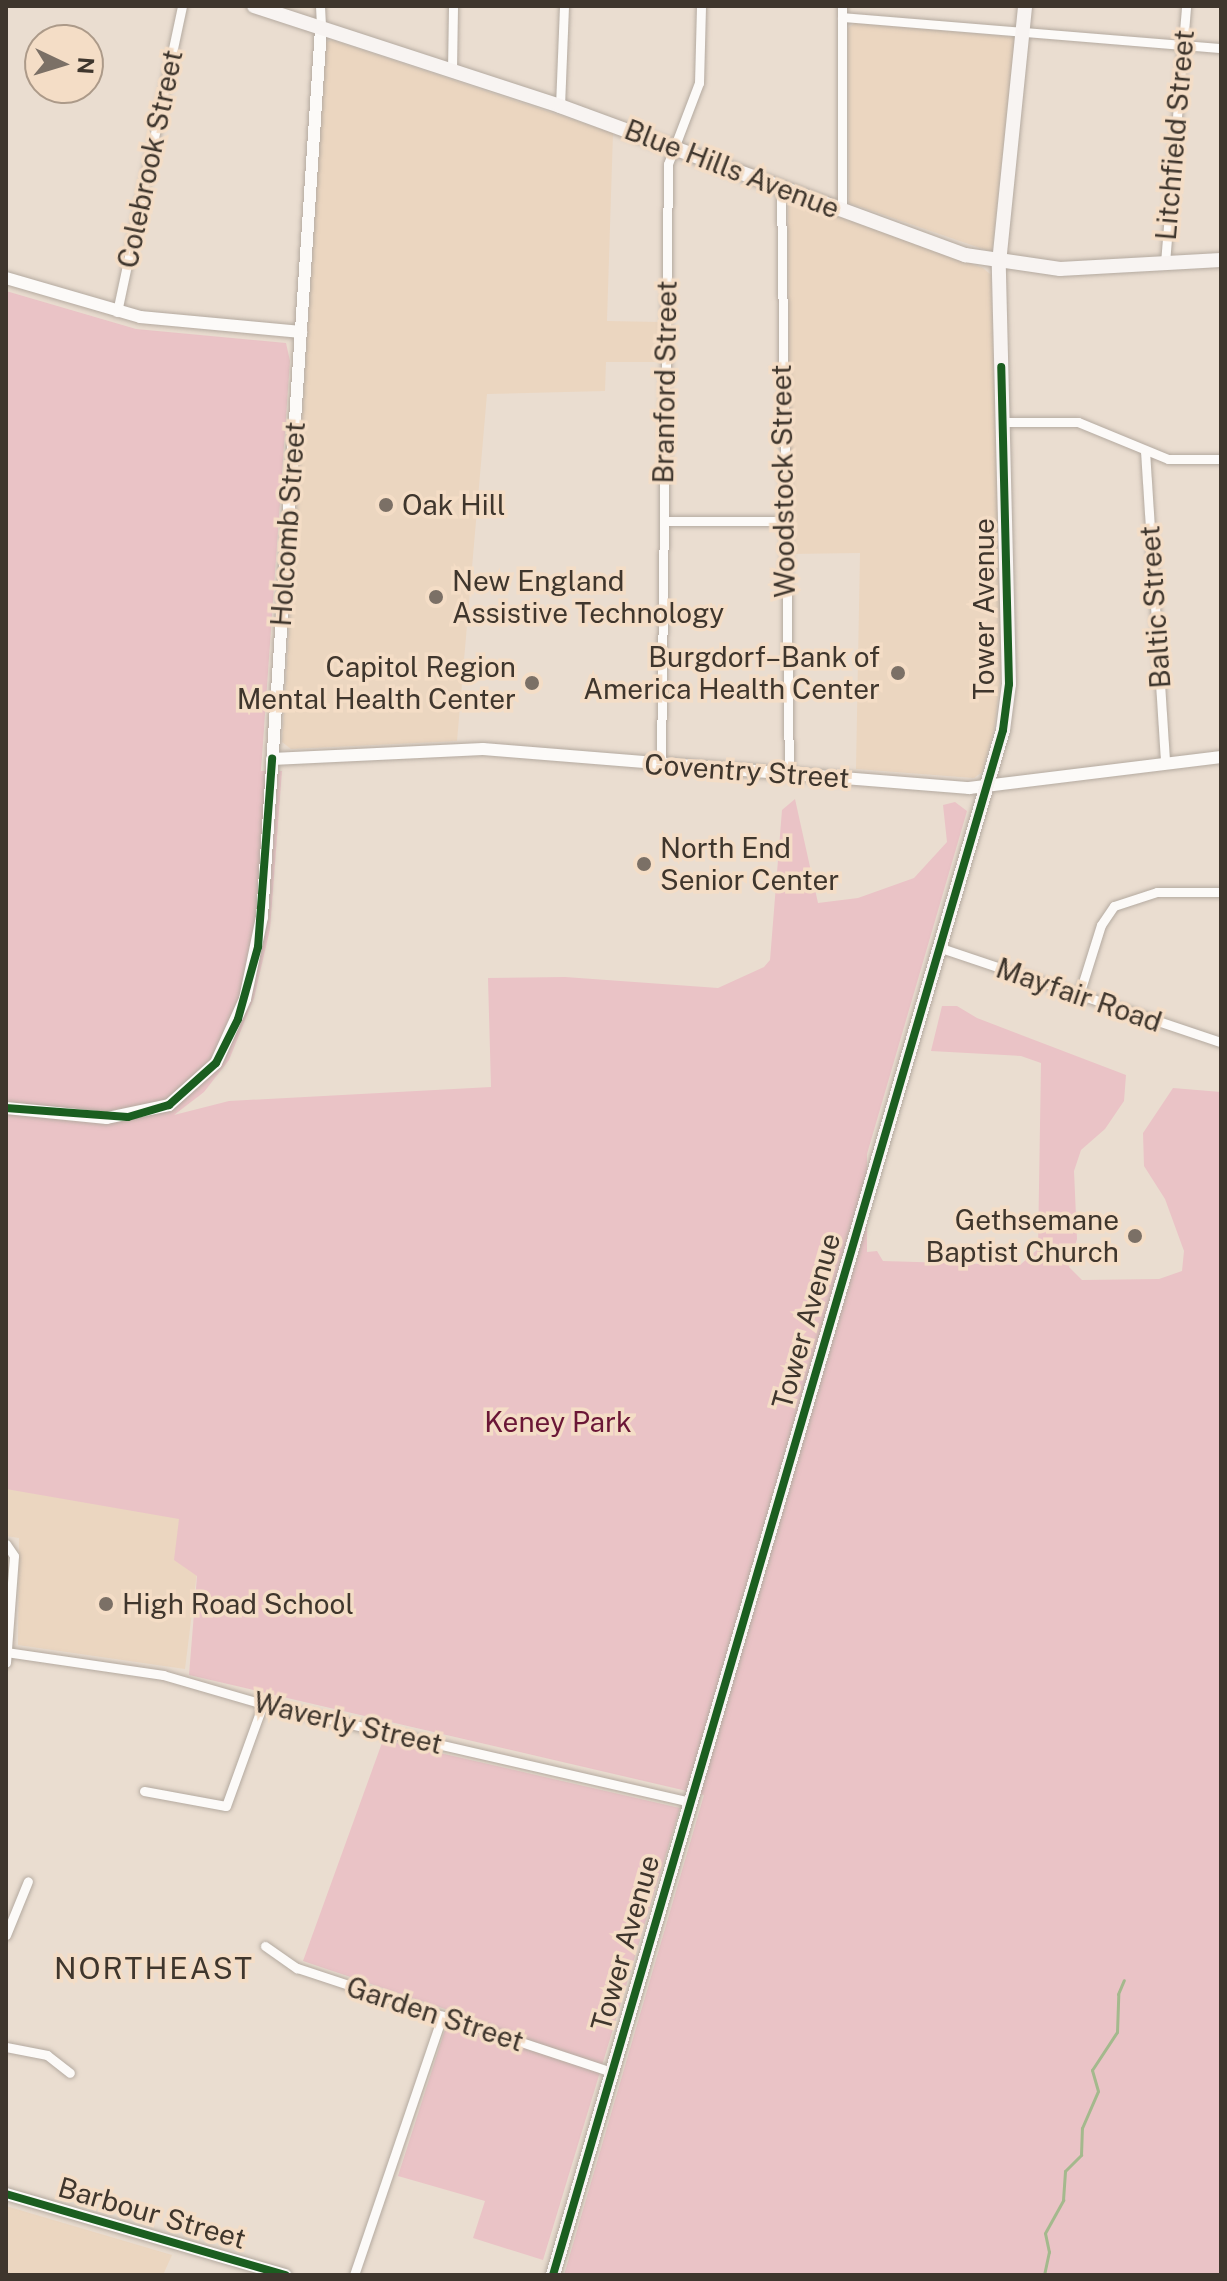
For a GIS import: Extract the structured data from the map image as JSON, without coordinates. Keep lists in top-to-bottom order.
{
  "streets": {
    "main road": ["Blue Hills Avenue", "Tower Avenue"],
    "street": [
      "Litchfield Street",
      "Colebrook Street",
      "Branford Street",
      "Woodstock Street",
      "Holcomb Street",
      "Baltic Street",
      "Coventry Street",
      "Mayfair Road",
      "Waverly Street",
      "Garden Street",
      "Barbour Street"
    ]
  },
  "crossings": [
    ["Litchfield Street", "Blue Hills Avenue"],
    ["Blue Hills Avenue", "Branford Street"],
    ["Blue Hills Avenue", "Woodstock Street"],
    ["Blue Hills Avenue", "Holcomb Street"],
    ["Blue Hills Avenue", "Tower Avenue"],
    ["Branford Street", "Coventry Street"],
    ["Woodstock Street", "Coventry Street"],
    ["Holcomb Street", "Coventry Street"],
    ["Baltic Street", "Coventry Street"],
    ["Tower Avenue", "Coventry Street"],
    ["Tower Avenue", "Mayfair Road"],
    ["Tower Avenue", "Waverly Street"],
    ["Tower Avenue", "Garden Street"]
  ],
  "districts": ["NORTHEAST"],
  "parks": ["Keney Park"],
  "places": [
    "Oak Hill",
    "New England Assistive Technology",
    "Burgdorf–Bank of America Health Center",
    "Capitol Region Mental Health Center",
    "North End Senior Center",
    "Gethsemane Baptist Church",
    "High Road School"
  ],
  "north": "right"
}
